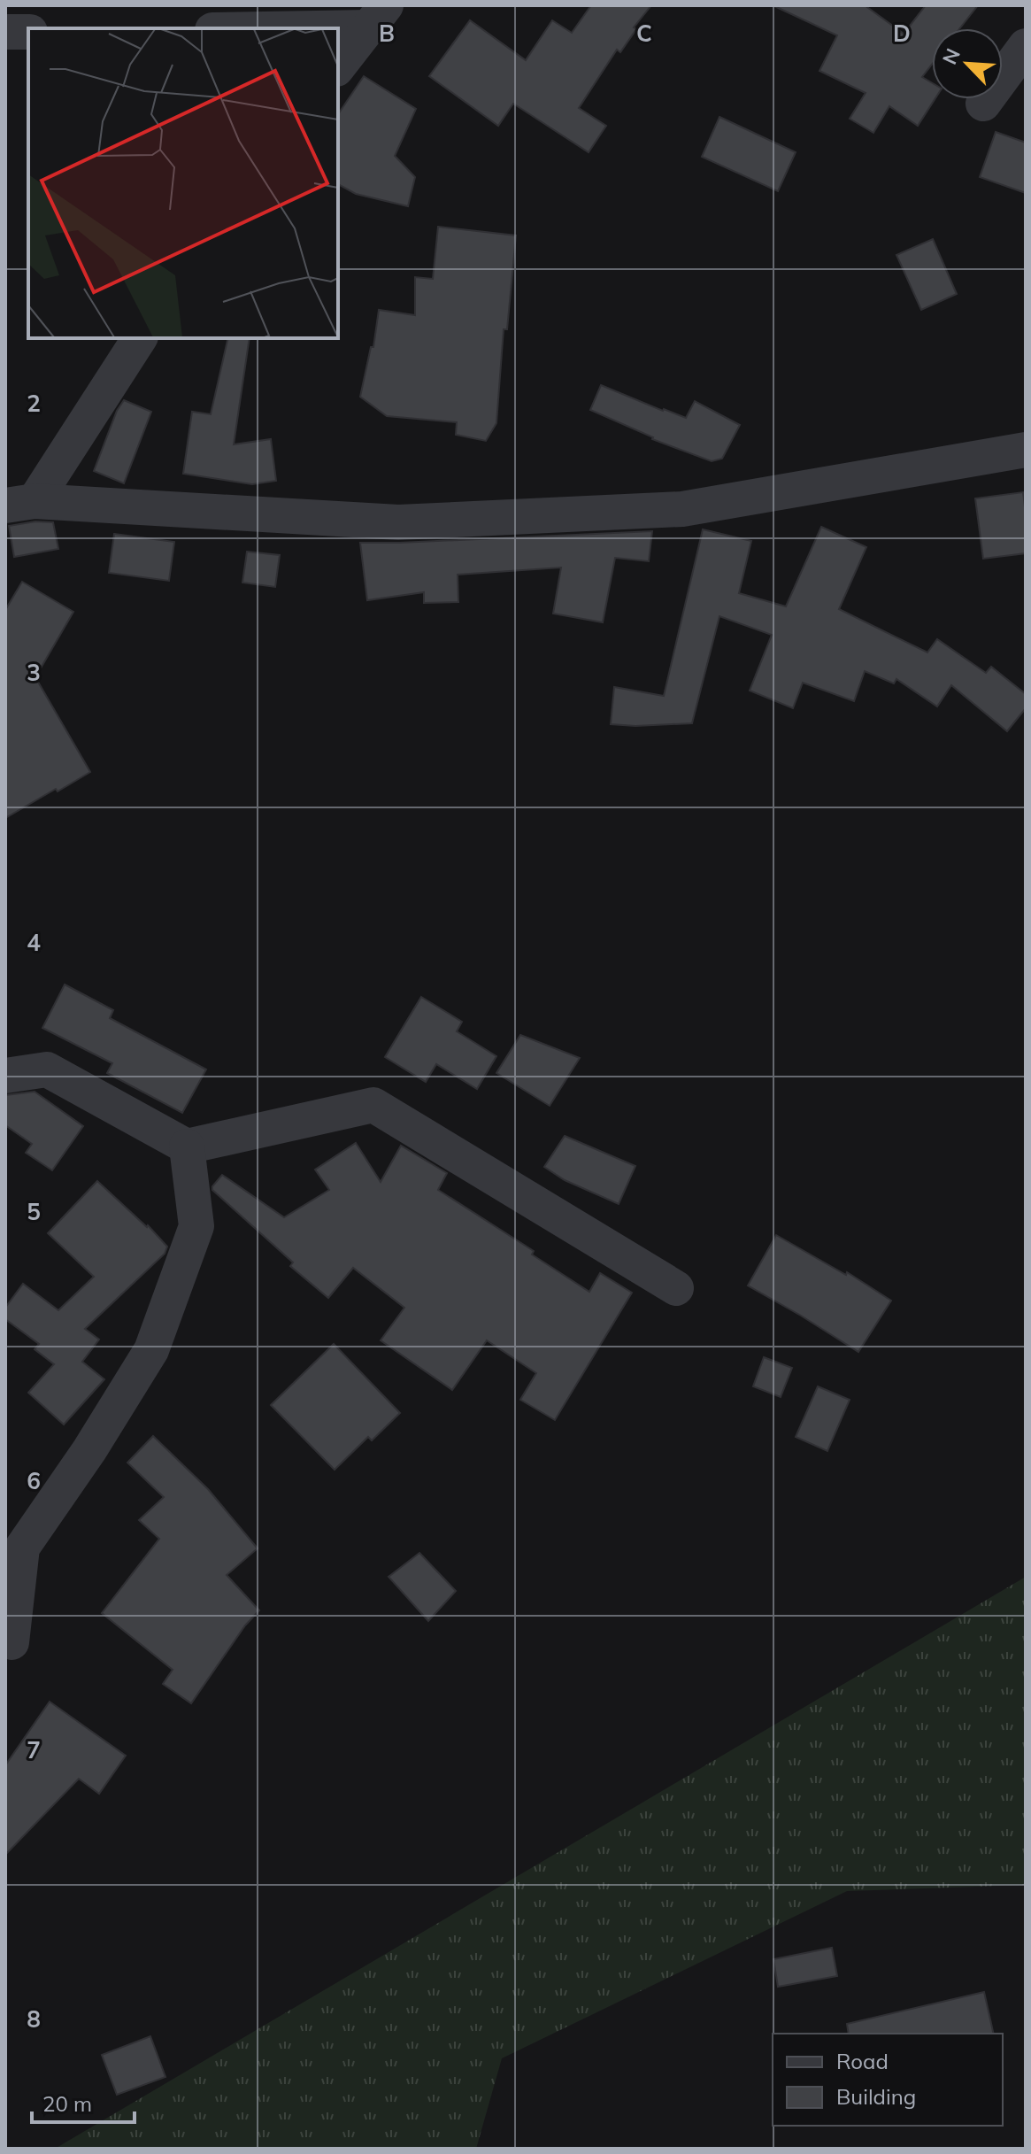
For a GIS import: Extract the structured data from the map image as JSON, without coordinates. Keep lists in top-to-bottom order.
{
  "legend": ["Road", "Building"],
  "scale_bar": "20 m",
  "north": "top left",
  "grid": {
    "columns": ["B", "C", "D"],
    "rows": [
      "2",
      "3",
      "4",
      "5",
      "6",
      "7",
      "8"
    ]
  }
}
